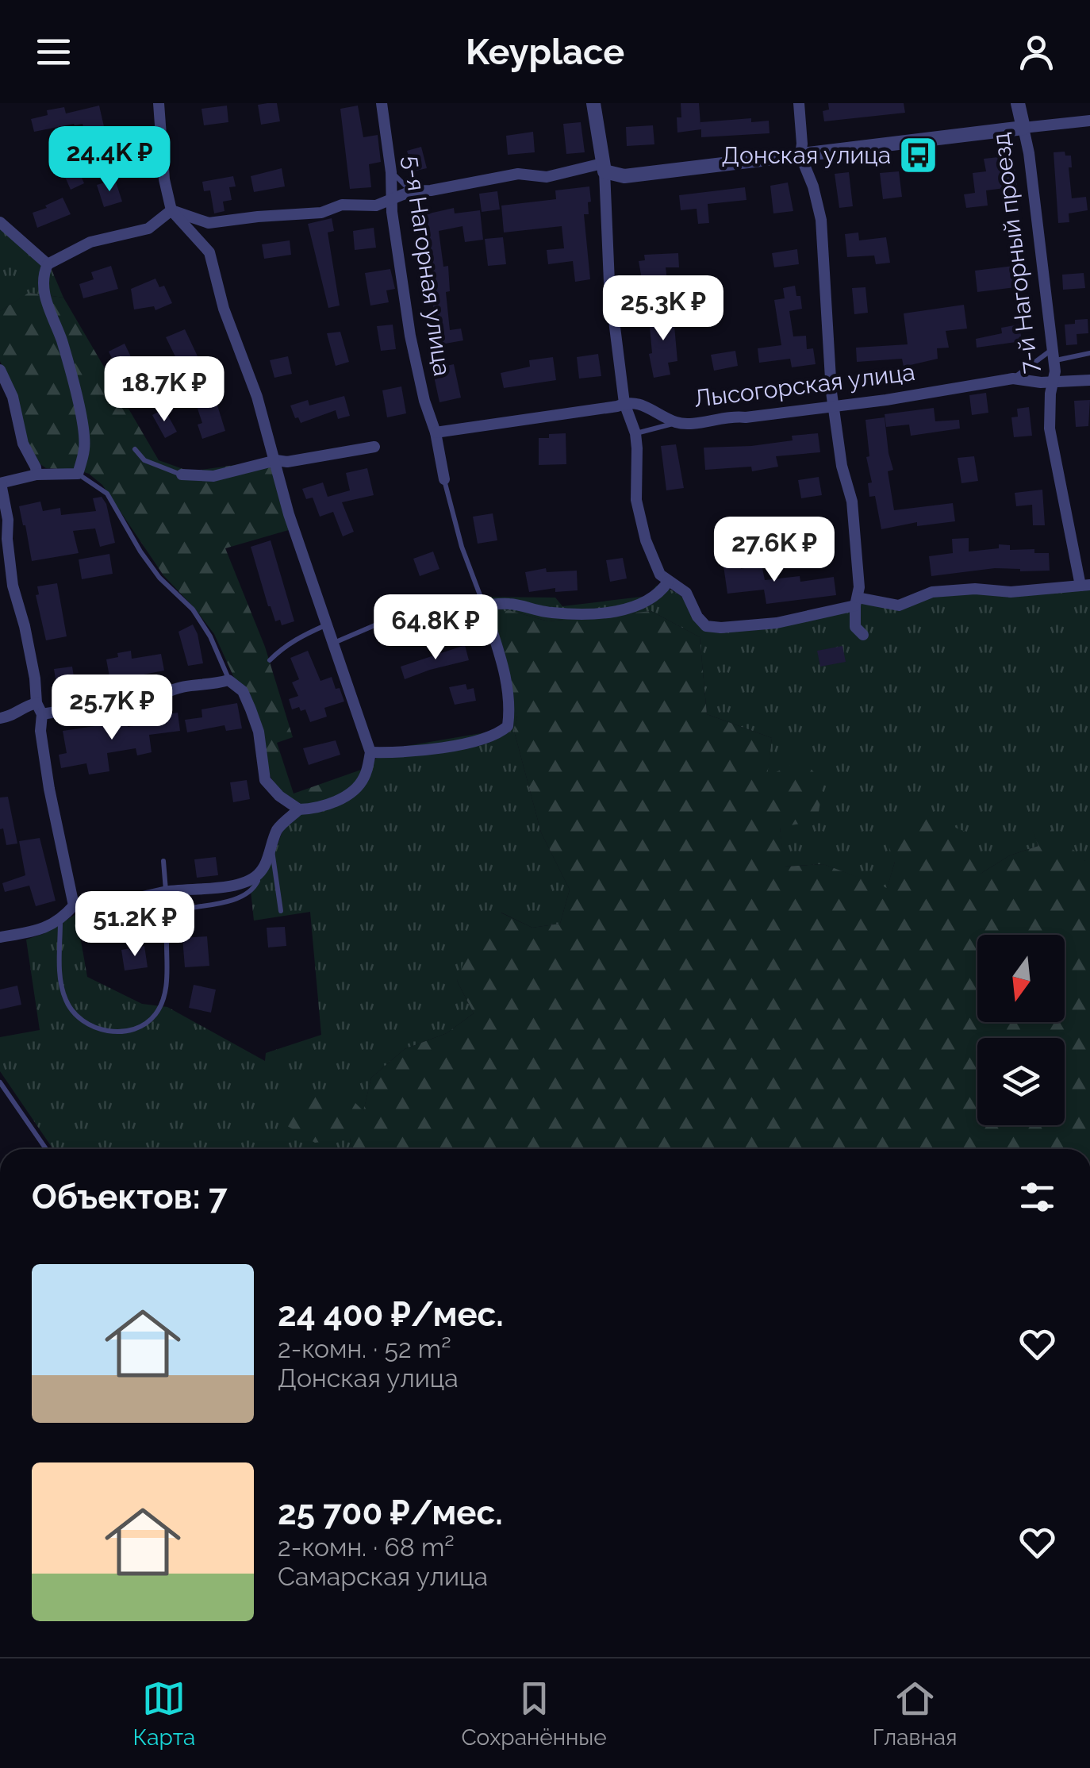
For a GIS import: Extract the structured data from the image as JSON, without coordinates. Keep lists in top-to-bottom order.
{
  "streets": {
    "street": ["7-й Нагорный проезд", "5-я Нагорная улица", "Лысогорская улица"]
  },
  "crossings": [
    ["7-й Нагорный проезд", "Лысогорская улица"],
    ["5-я Нагорная улица", "Лысогорская улица"]
  ],
  "places": {
    "bus stop": ["Донская улица"]
  },
  "north": "bottom",
  "page": {
    "header": "Keyplace",
    "price": [
      "24.4K ₽",
      "25.3K ₽",
      "18.7K ₽",
      "27.6K ₽",
      "64.8K ₽",
      "25.7K ₽",
      "51.2K ₽"
    ],
    "heading": "Объектов: 7",
    "list": [
      {
        "name": "24 400 ₽/мес.",
        "note": "2-комн. · 52 m² · Донская улица"
      },
      {
        "name": "25 700 ₽/мес.",
        "note": "2-комн. · 68 m² · Самарская улица"
      }
    ],
    "tabs": ["Карта", "Сохранённые", "Главная"]
  }
}
